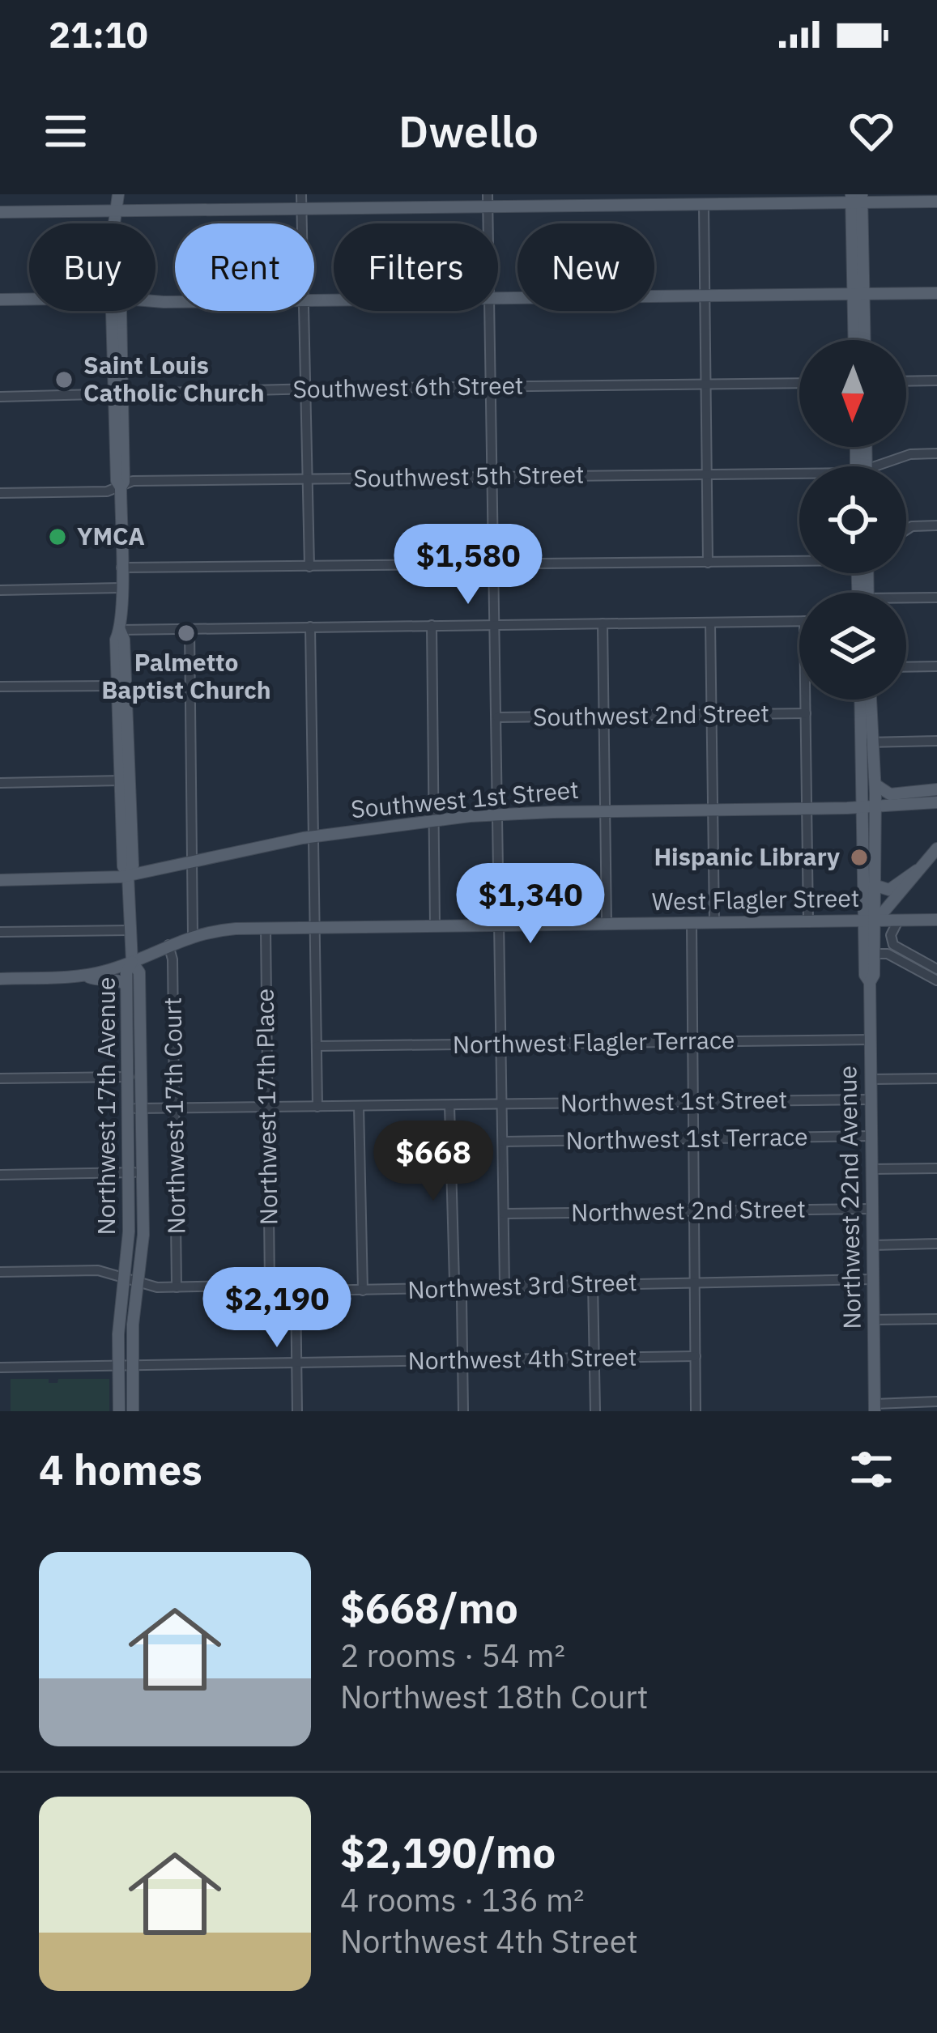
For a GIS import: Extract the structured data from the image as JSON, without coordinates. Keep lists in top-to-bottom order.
{
  "streets": {
    "main road": [
      "Southwest 1st Street",
      "West Flagler Street",
      "Northwest 17th Avenue",
      "Northwest 22nd Avenue"
    ],
    "street": [
      "Southwest 6th Street",
      "Southwest 5th Street",
      "Southwest 2nd Street",
      "Northwest Flagler Terrace",
      "Northwest 1st Street",
      "Northwest 17th Place",
      "Northwest 17th Court",
      "Northwest 1st Terrace",
      "Northwest 2nd Street",
      "Northwest 3rd Street",
      "Northwest 4th Street"
    ]
  },
  "crossings": [
    ["West Flagler Street", "Northwest 17th Avenue"],
    ["West Flagler Street", "Northwest 17th Place"],
    ["West Flagler Street", "Northwest 17th Court"],
    ["West Flagler Street", "Northwest 22nd Avenue"],
    ["Northwest Flagler Terrace", "Northwest 22nd Avenue"],
    ["Northwest 1st Street", "Northwest 17th Avenue"],
    ["Northwest 1st Street", "Northwest 17th Place"],
    ["Northwest 1st Street", "Northwest 17th Court"],
    ["Northwest 1st Street", "Northwest 22nd Avenue"],
    ["Northwest 17th Avenue", "Northwest 3rd Street"],
    ["Northwest 17th Avenue", "Northwest 4th Street"],
    ["Northwest 17th Place", "Northwest 3rd Street"],
    ["Northwest 17th Court", "Northwest 3rd Street"],
    ["Northwest 1st Terrace", "Northwest 22nd Avenue"],
    ["Northwest 22nd Avenue", "Northwest 2nd Street"],
    ["Northwest 22nd Avenue", "Northwest 3rd Street"]
  ],
  "places": [
    "Saint Louis Catholic Church",
    "YMCA",
    "Palmetto Baptist Church",
    "Hispanic Library"
  ],
  "north": "bottom",
  "page": {
    "status": "21:10",
    "header": "Dwello",
    "chip": [
      "Buy",
      "Rent",
      "Filters",
      "New"
    ],
    "price": [
      "$1,580",
      "$1,340",
      "$668",
      "$2,190"
    ],
    "heading": "4 homes",
    "list": [
      {
        "name": "$668/mo",
        "note": "2 rooms · 54 m² · Northwest 18th Court"
      },
      {
        "name": "$2,190/mo",
        "note": "4 rooms · 136 m² · Northwest 4th Street"
      }
    ]
  }
}
